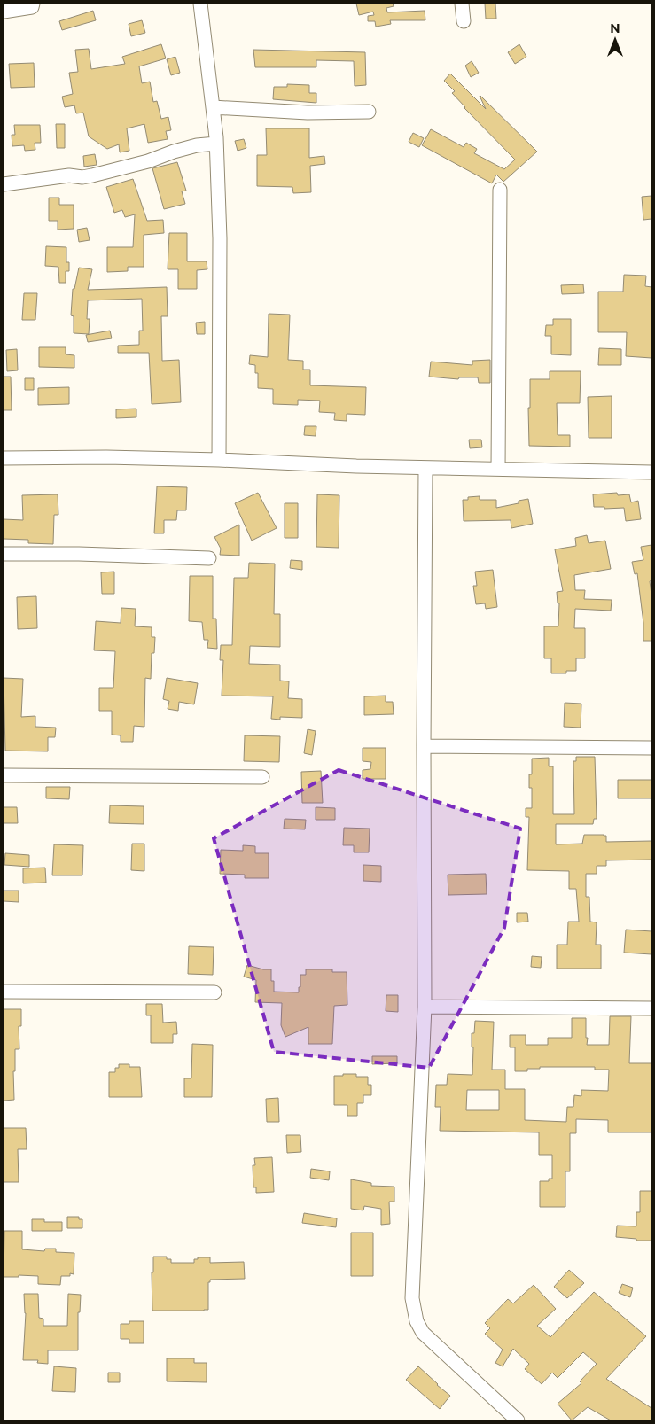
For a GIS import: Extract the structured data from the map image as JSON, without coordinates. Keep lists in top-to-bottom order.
{
  "north": "top"
}
